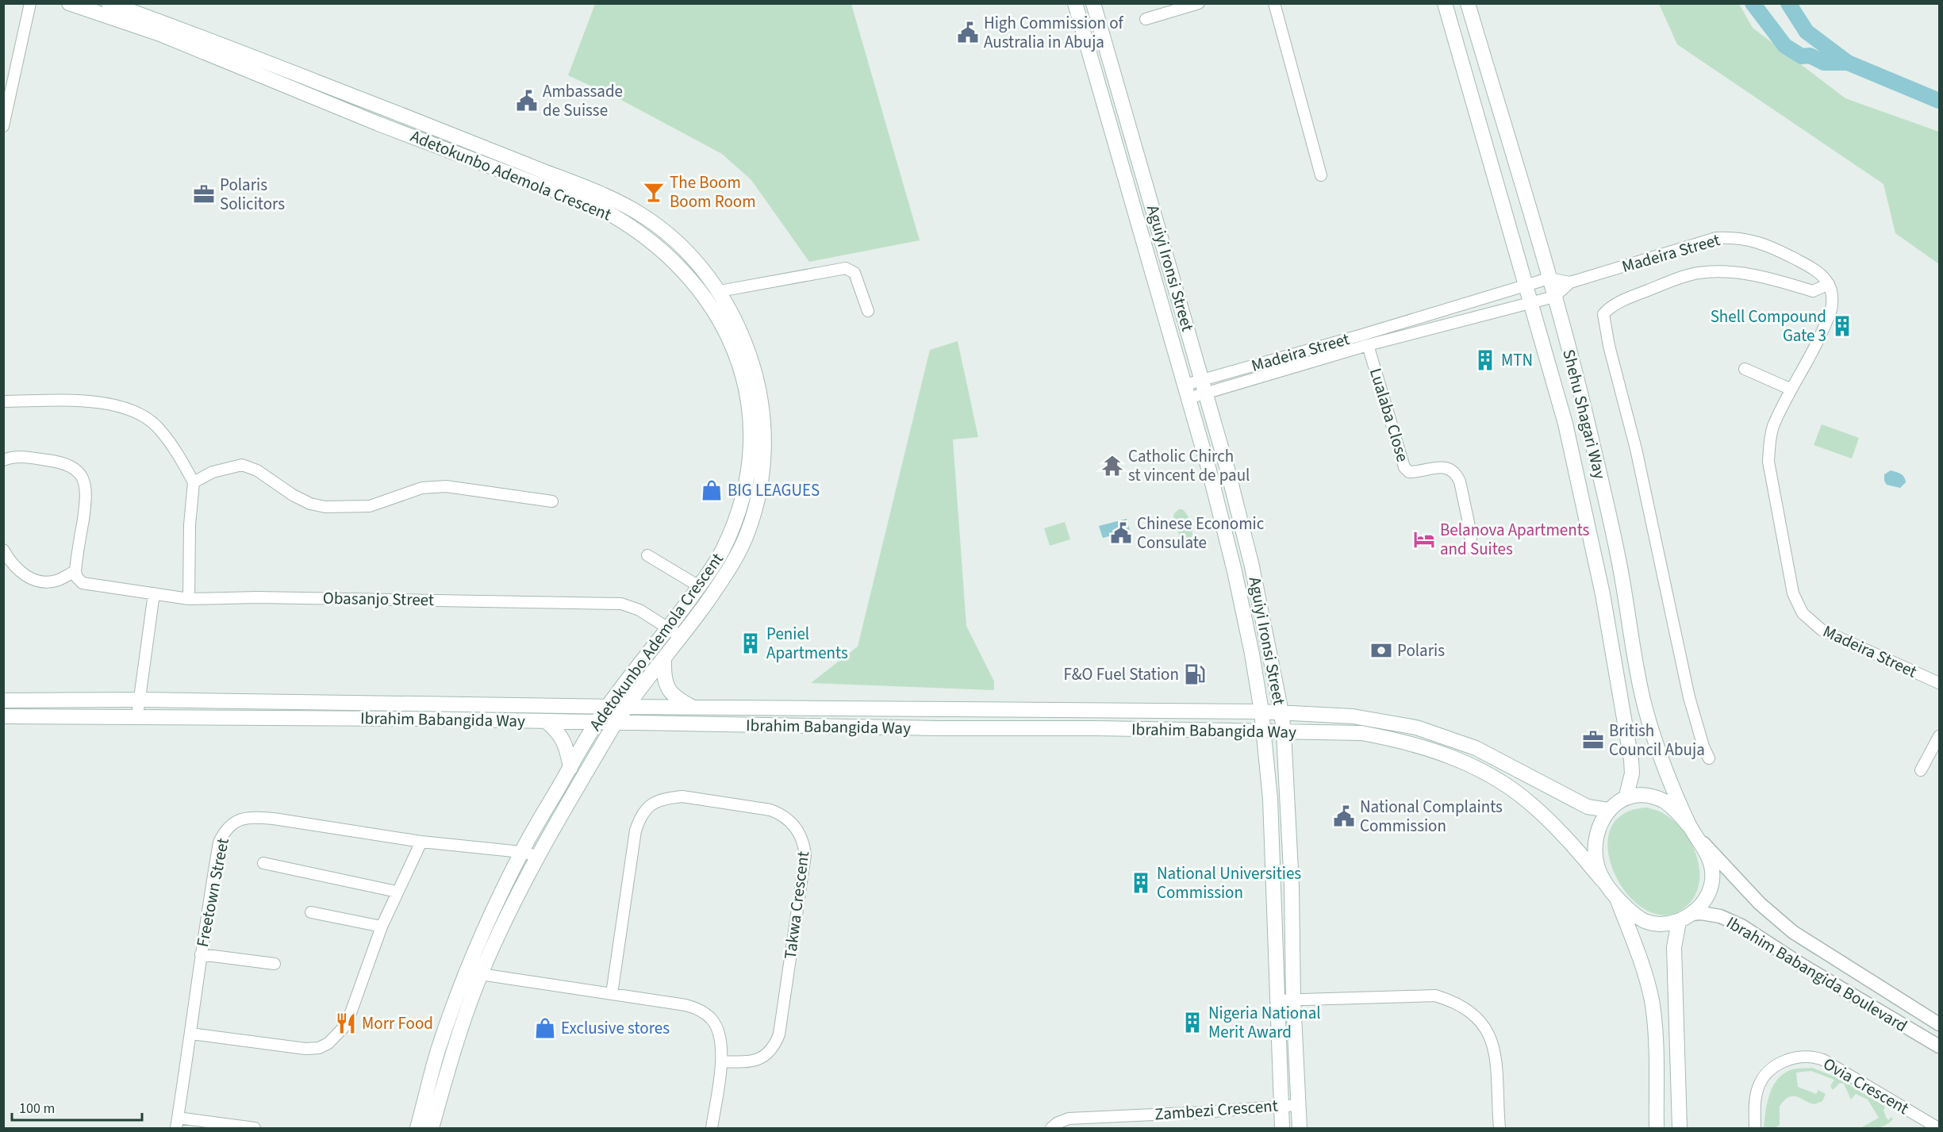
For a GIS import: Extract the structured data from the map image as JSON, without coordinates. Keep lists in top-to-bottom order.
{
  "streets": {
    "main road": [
      "Adetokunbo Ademola Crescent",
      "Aguiyi Ironsi Street",
      "Shehu Shagari Way",
      "Ibrahim Babangida Way"
    ],
    "street": [
      "Madeira Street",
      "Lualaba Close",
      "Obasanjo Street",
      "Freetown Street",
      "Takwa Crescent",
      "Ibrahim Babangida Boulevard",
      "Ovia Crescent",
      "Zambezi Crescent"
    ]
  },
  "crossings": [
    ["Adetokunbo Ademola Crescent", "Obasanjo Street"],
    ["Adetokunbo Ademola Crescent", "Ibrahim Babangida Way"],
    ["Adetokunbo Ademola Crescent", "Freetown Street"],
    ["Madeira Street", "Aguiyi Ironsi Street"],
    ["Madeira Street", "Shehu Shagari Way"],
    ["Aguiyi Ironsi Street", "Ibrahim Babangida Way"],
    ["Aguiyi Ironsi Street", "Zambezi Crescent"],
    ["Shehu Shagari Way", "Ibrahim Babangida Way"],
    ["Shehu Shagari Way", "Ibrahim Babangida Boulevard"],
    ["Ibrahim Babangida Way", "Ibrahim Babangida Boulevard"]
  ],
  "places": {
    "public building": [
      "High Commission of Australia in Abuja",
      "Ambassade de Suisse",
      "Chinese Economic Consulate",
      "National Complaints Commission"
    ],
    "bar": ["The Boom Boom Room"],
    "office": ["Polaris Solicitors", "British Council Abuja"],
    "building": [
      "Shell Compound Gate 3",
      "MTN",
      "Peniel Apartments",
      "National Universities Commission",
      "Nigeria National Merit Award"
    ],
    "temple": ["Catholic Chirch st vincent de paul"],
    "shop": ["BIG LEAGUES", "Exclusive stores"],
    "hotel": ["Belanova Apartments and Suites"],
    "bank": ["Polaris"],
    "fuel station": ["F&O Fuel Station"],
    "restaurant": ["Morr Food"]
  },
  "scale_bar": "100 m"
}
